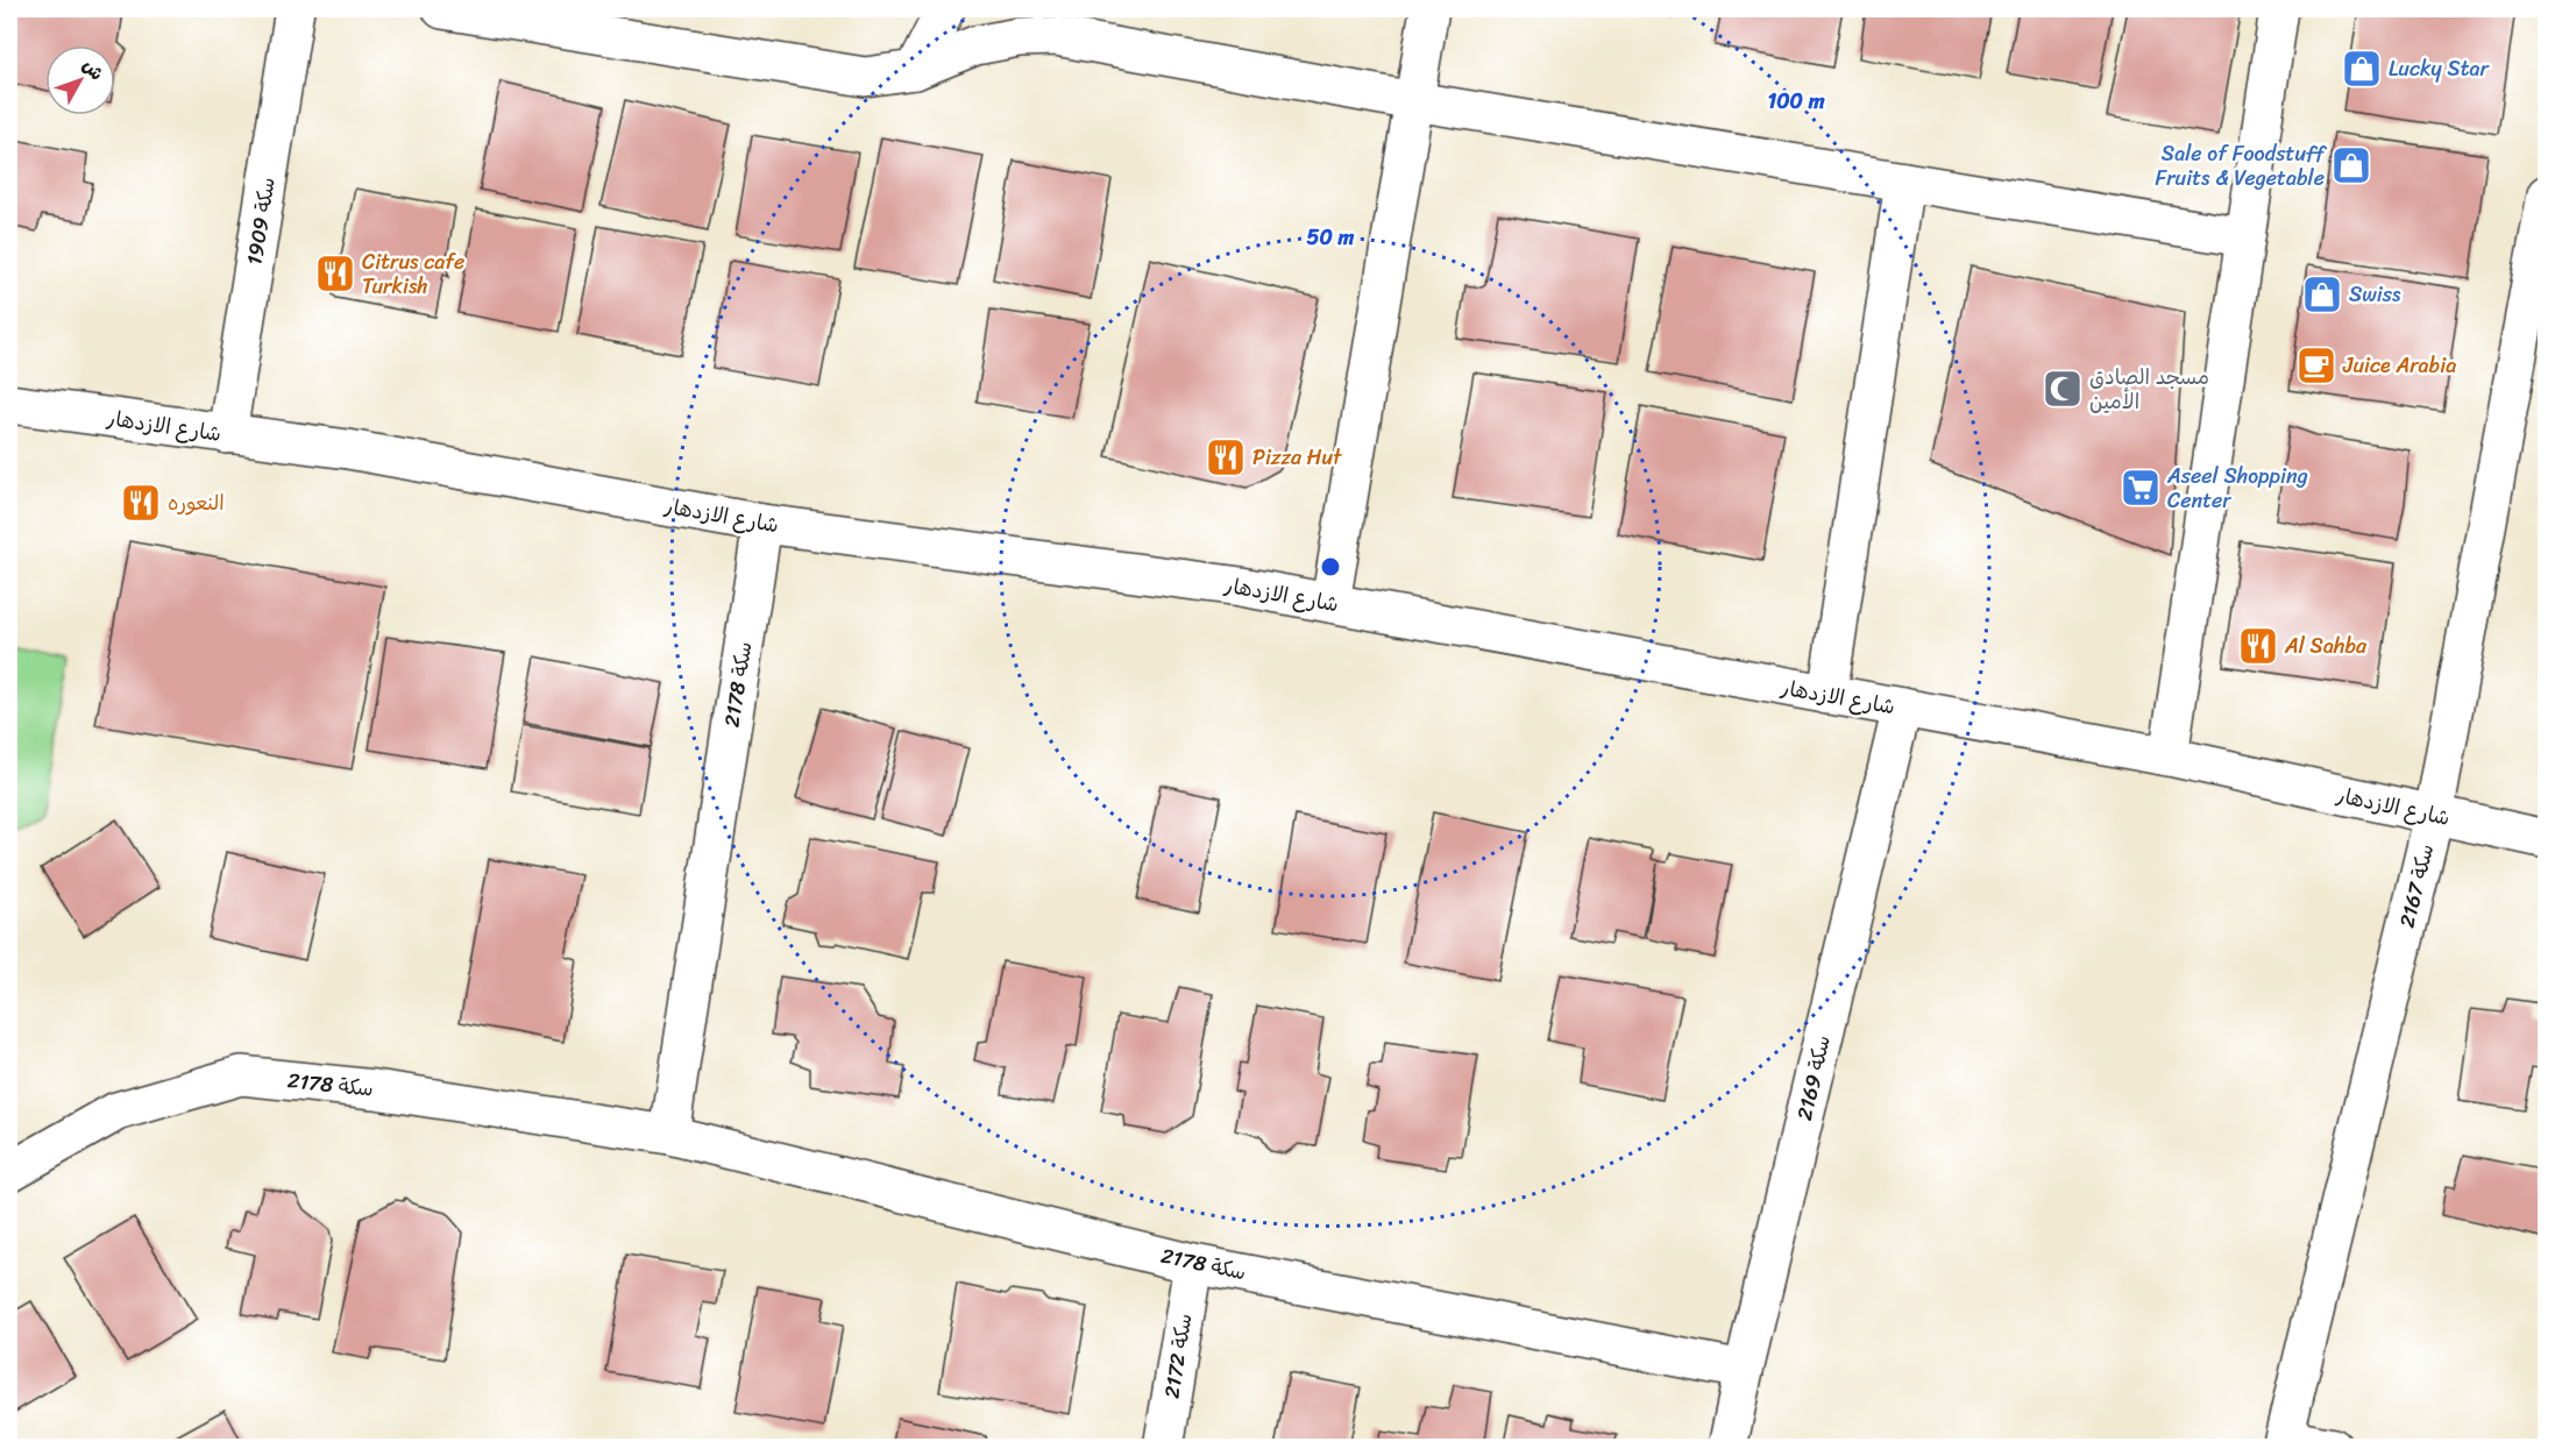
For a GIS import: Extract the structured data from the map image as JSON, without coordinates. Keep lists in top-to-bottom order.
{
  "streets": {
    "street": [
      "سكة 1909",
      "شارع الازدهار",
      "سكة 2178",
      "سكة 2167",
      "سكة 2169",
      "سكة 2172"
    ]
  },
  "crossings": [
    ["سكة 1909", "شارع الازدهار"],
    ["شارع الازدهار", "سكة 2178"],
    ["شارع الازدهار", "سكة 2167"],
    ["شارع الازدهار", "سكة 2169"],
    ["سكة 2178", "سكة 2169"],
    ["سكة 2178", "سكة 2172"]
  ],
  "places": {
    "shop": ["Lucky Star", "Sale of Foodstuff Fruits & Vegetable", "Swiss"],
    "restaurant": [
      "Citrus cafe Turkish",
      "Pizza Hut",
      "النعوره",
      "Al Sahba"
    ],
    "cafe": ["Juice Arabia"],
    "mosque": ["مسجد الصادق الأمين"],
    "supermarket": ["Aseel Shopping Center"]
  },
  "north": "top right",
  "rings": ["100 m", "50 m"]
}
